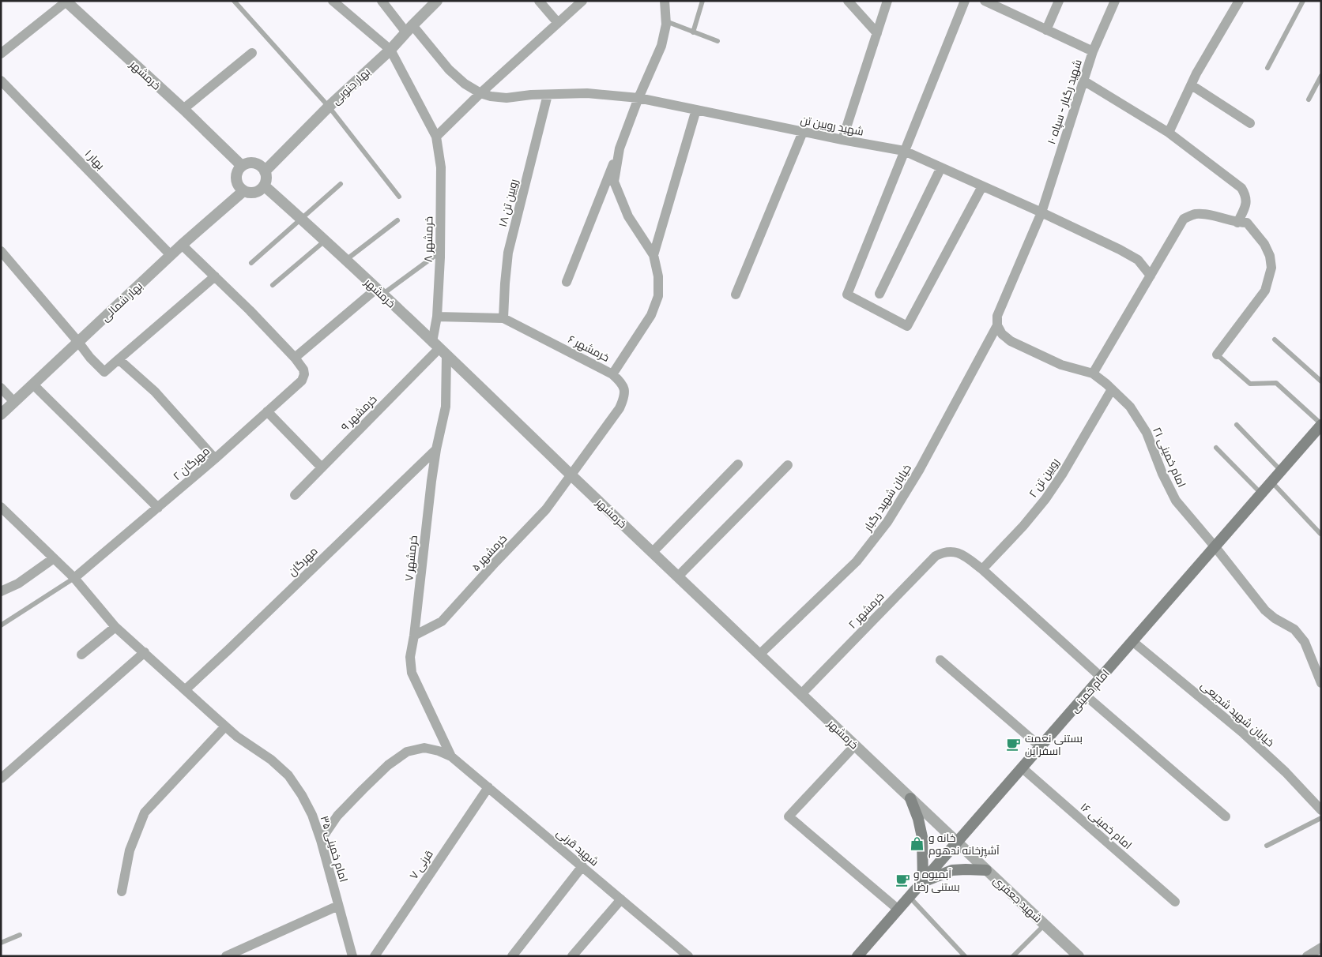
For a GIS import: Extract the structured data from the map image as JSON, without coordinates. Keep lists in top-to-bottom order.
{
  "streets": {
    "main road": ["امام خمینی"],
    "street": [
      "خرمشهر",
      "بهار جنوبی",
      "شهید رگبار - سپاه ۱۰",
      "شهید رویین تن",
      "بهار ۱",
      "رویین تن ۱۸",
      "خرمشهر ۸",
      "بهار شمالی",
      "خرمشهر ۶",
      "خرمشهر ۹",
      "امام خمینی ۲۱",
      "مهرگان ۲",
      "رویین تن ۲",
      "خیابان شهید رگبار",
      "خرمشهر ۵",
      "خرمشهر ۷",
      "مهرگان",
      "خرمشهر ۲",
      "خیابان شهید شجیعی",
      "امام خمینی ۱۶",
      "شهید قرنی",
      "امام خمینی ۳۵",
      "قرنی ۷",
      "شهید جعفری"
    ]
  },
  "crossings": [
    ["خرمشهر", "بهار جنوبی"],
    ["خرمشهر", "خرمشهر ۸"],
    ["خرمشهر", "بهار شمالی"],
    ["خرمشهر", "خرمشهر ۶"],
    ["خرمشهر", "خرمشهر ۹"],
    ["خرمشهر", "خیابان شهید رگبار"],
    ["خرمشهر", "خرمشهر ۵"],
    ["خرمشهر", "خرمشهر ۷"],
    ["خرمشهر", "خرمشهر ۲"],
    ["خرمشهر", "امام خمینی"],
    ["خرمشهر", "شهید جعفری"],
    ["بهار جنوبی", "شهید رویین تن"],
    ["بهار جنوبی", "خرمشهر ۸"],
    ["بهار جنوبی", "بهار شمالی"],
    ["شهید رگبار - سپاه ۱۰", "شهید رویین تن"],
    ["شهید رگبار - سپاه ۱۰", "امام خمینی ۲۱"],
    ["شهید رگبار - سپاه ۱۰", "خیابان شهید رگبار"],
    ["شهید رویین تن", "رویین تن ۱۸"],
    ["بهار ۱", "بهار شمالی"],
    ["رویین تن ۱۸", "خرمشهر ۶"],
    ["خرمشهر ۸", "خرمشهر ۶"],
    ["خرمشهر ۸", "خرمشهر ۹"],
    ["خرمشهر ۸", "خرمشهر ۷"],
    ["بهار شمالی", "مهرگان ۲"],
    ["خرمشهر ۶", "خرمشهر ۵"],
    ["خرمشهر ۹", "خرمشهر ۷"],
    ["امام خمینی ۲۱", "رویین تن ۲"],
    ["امام خمینی ۲۱", "خیابان شهید رگبار"],
    ["امام خمینی ۲۱", "امام خمینی"],
    ["رویین تن ۲", "خرمشهر ۲"],
    ["خرمشهر ۵", "خرمشهر ۷"],
    ["خرمشهر ۷", "مهرگان"],
    ["خرمشهر ۷", "شهید قرنی"],
    ["امام خمینی", "خیابان شهید شجیعی"],
    ["امام خمینی", "امام خمینی ۱۶"],
    ["امام خمینی", "شهید جعفری"],
    ["شهید قرنی", "قرنی ۷"]
  ],
  "places": {
    "cafe": ["بستنی نعمت اسفراین", "آبمیوه و بستنی رضا"],
    "shop": ["خانه و آشپزخانه ندهوم"]
  }
}
